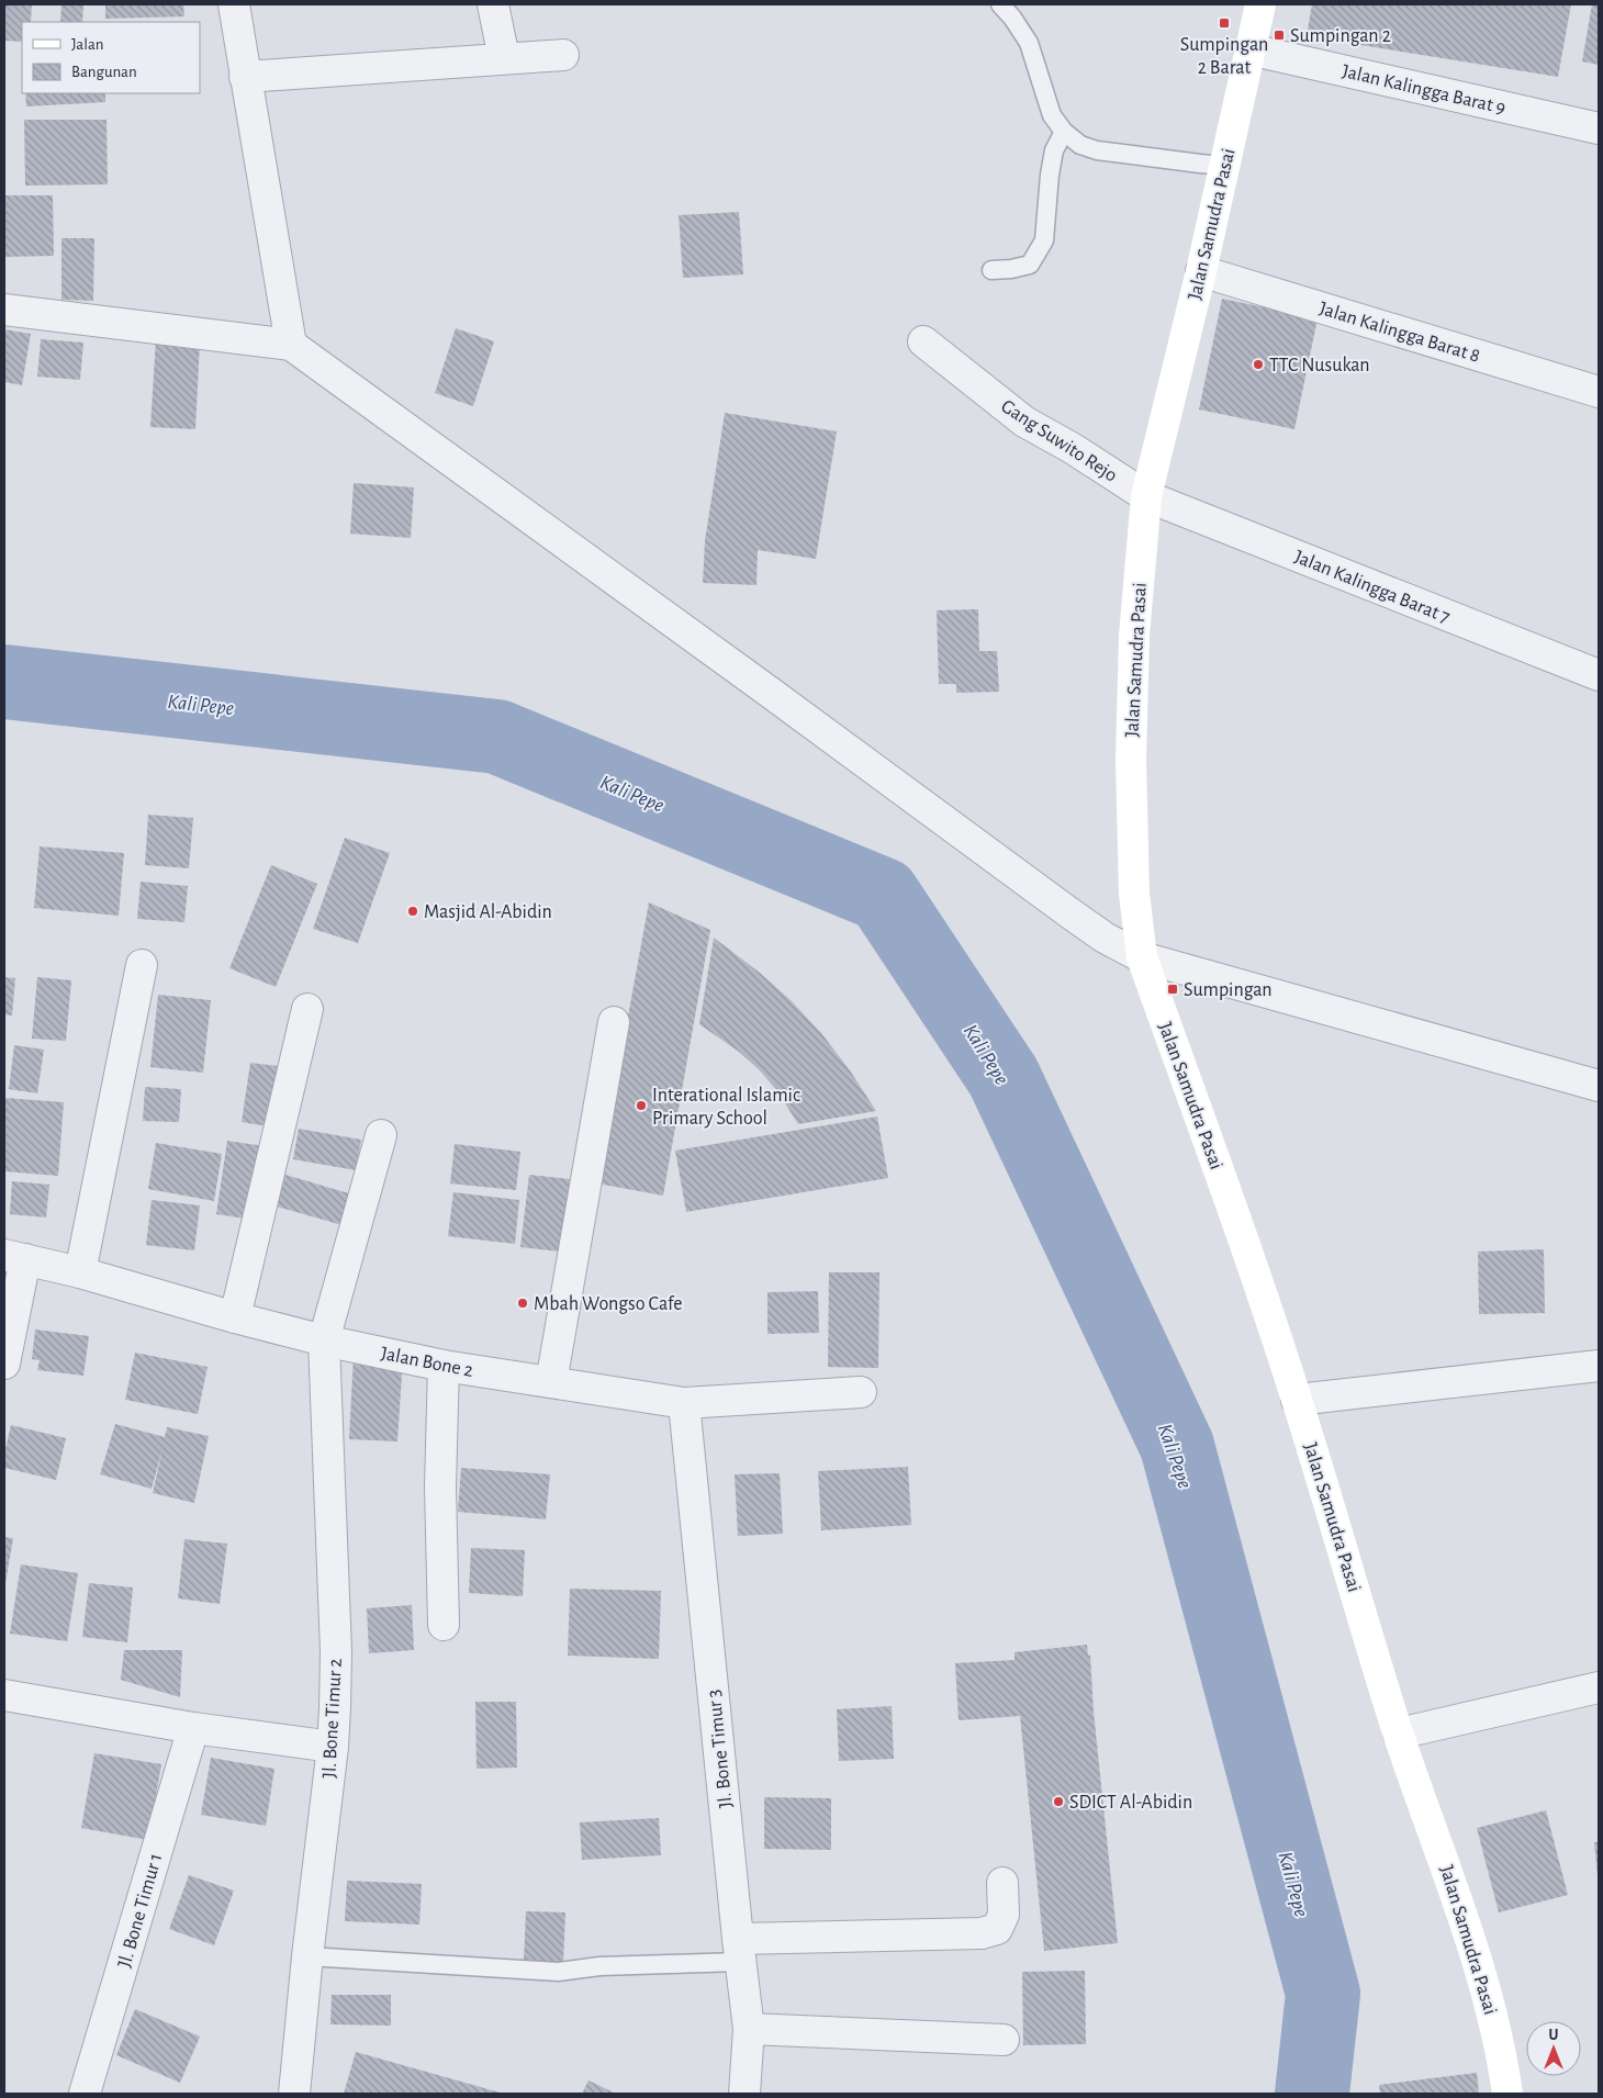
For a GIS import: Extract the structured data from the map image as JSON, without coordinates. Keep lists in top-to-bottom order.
{
  "streets": {
    "street": [
      "Jalan Kalingga Barat 9",
      "Jalan Samudra Pasai",
      "Jalan Kalingga Barat 8",
      "Gang Suwito Rejo",
      "Jalan Kalingga Barat 7",
      "Jalan Bone 2",
      "Jl. Bone Timur 2",
      "Jl. Bone Timur 3",
      "Jl. Bone Timur 1"
    ]
  },
  "crossings": [
    ["Jalan Kalingga Barat 9", "Jalan Samudra Pasai"],
    ["Jalan Samudra Pasai", "Jalan Kalingga Barat 8"],
    ["Jalan Samudra Pasai", "Gang Suwito Rejo"],
    ["Jalan Samudra Pasai", "Jalan Kalingga Barat 7"],
    ["Gang Suwito Rejo", "Jalan Kalingga Barat 7"],
    ["Jalan Bone 2", "Jl. Bone Timur 2"],
    ["Jalan Bone 2", "Jl. Bone Timur 3"]
  ],
  "water": ["Kali Pepe"],
  "places": {
    "transit": ["Sumpingan 2 Barat", "Sumpingan 2", "Sumpingan"],
    "other": [
      "TTC Nusukan",
      "Masjid Al-Abidin",
      "Interational Islamic Primary School",
      "Mbah Wongso Cafe",
      "SDICT Al-Abidin"
    ]
  },
  "legend": ["Jalan", "Bangunan"],
  "north": "top"
}
